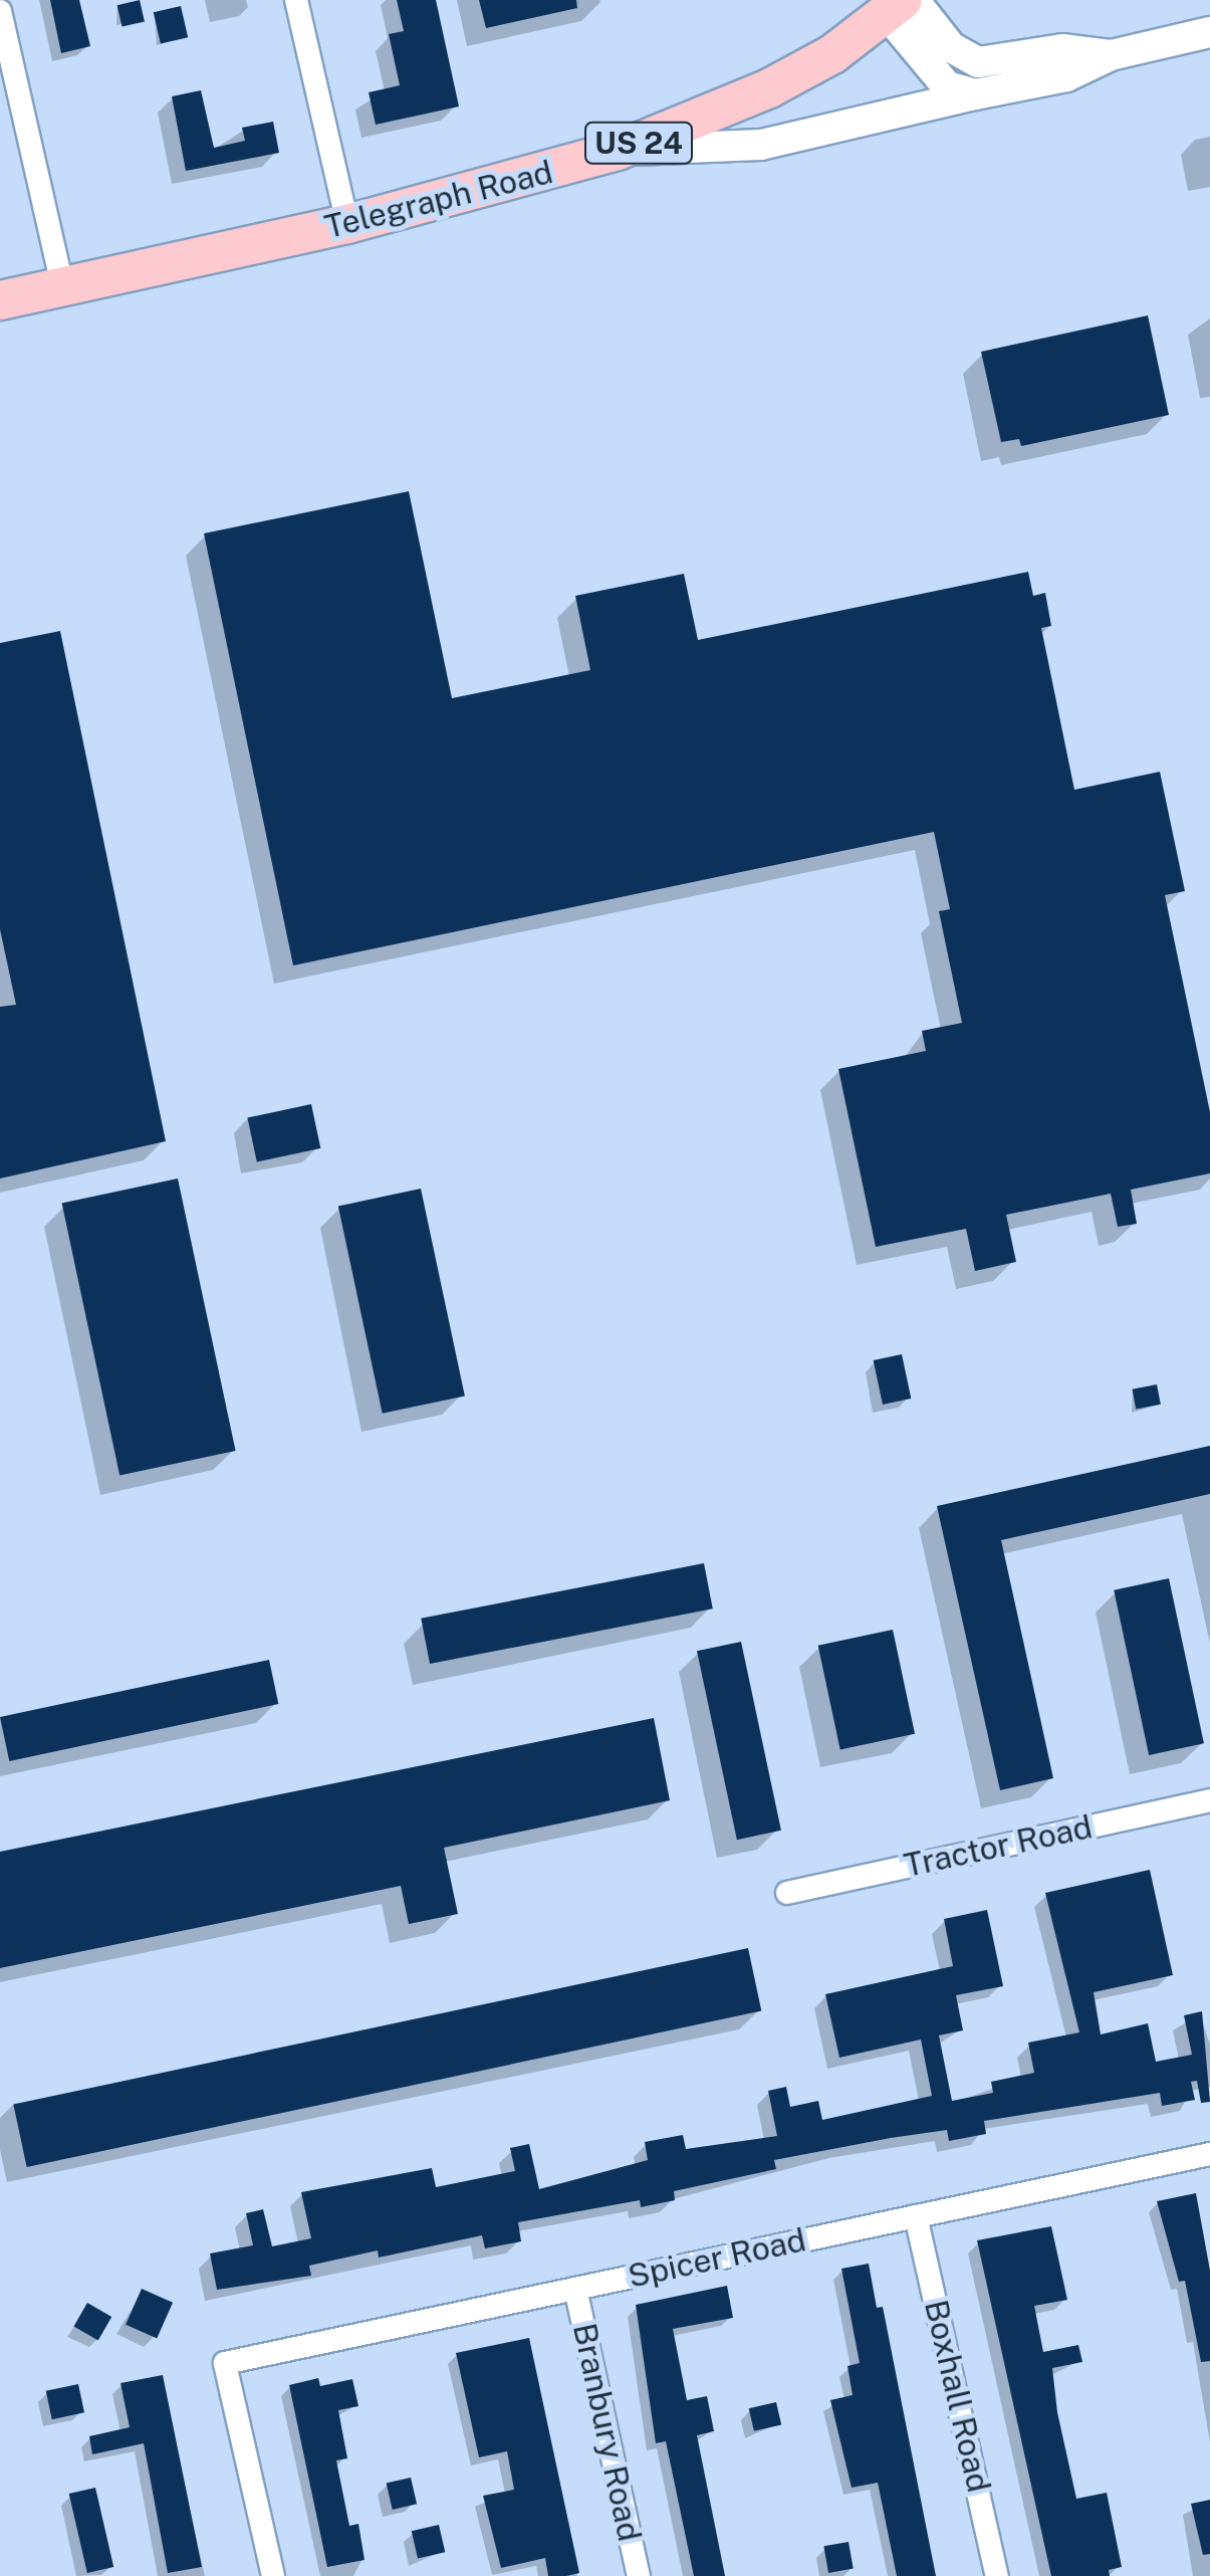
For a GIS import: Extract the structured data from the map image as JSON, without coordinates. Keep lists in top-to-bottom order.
{
  "streets": {
    "main road": ["US 24", "Telegraph Road"],
    "street": [
      "Tractor Road",
      "Spicer Road",
      "Boxhall Road",
      "Branbury Road"
    ]
  },
  "crossings": [
    ["Spicer Road", "Boxhall Road"],
    ["Spicer Road", "Branbury Road"]
  ]
}
